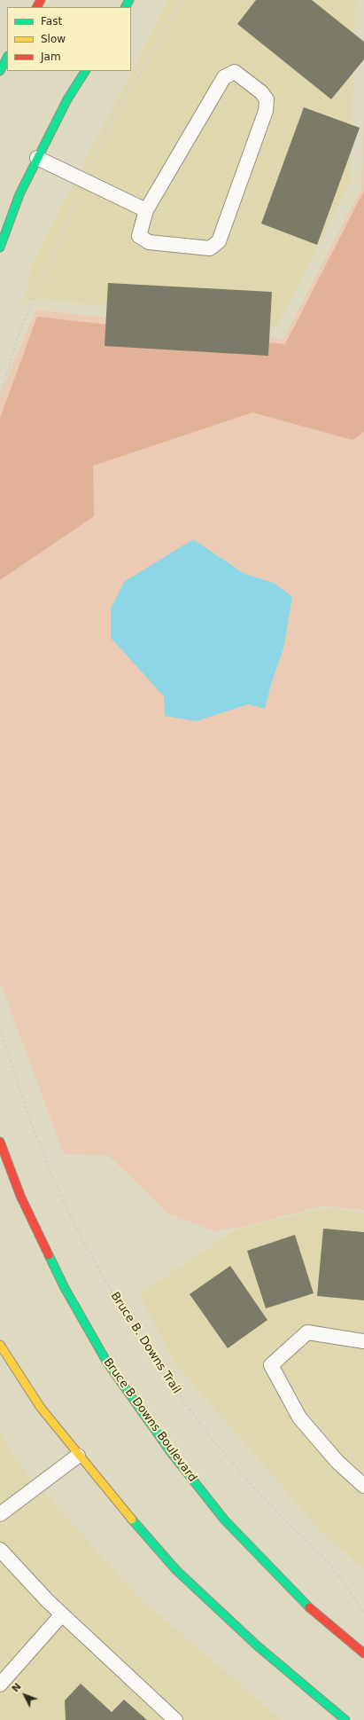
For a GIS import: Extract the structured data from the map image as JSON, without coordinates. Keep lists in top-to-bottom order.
{
  "streets": {
    "main road": ["Bruce B Downs Boulevard"],
    "path": ["Bruce B. Downs Trail"]
  },
  "legend": ["Fast", "Slow", "Jam"],
  "north": "top left"
}
